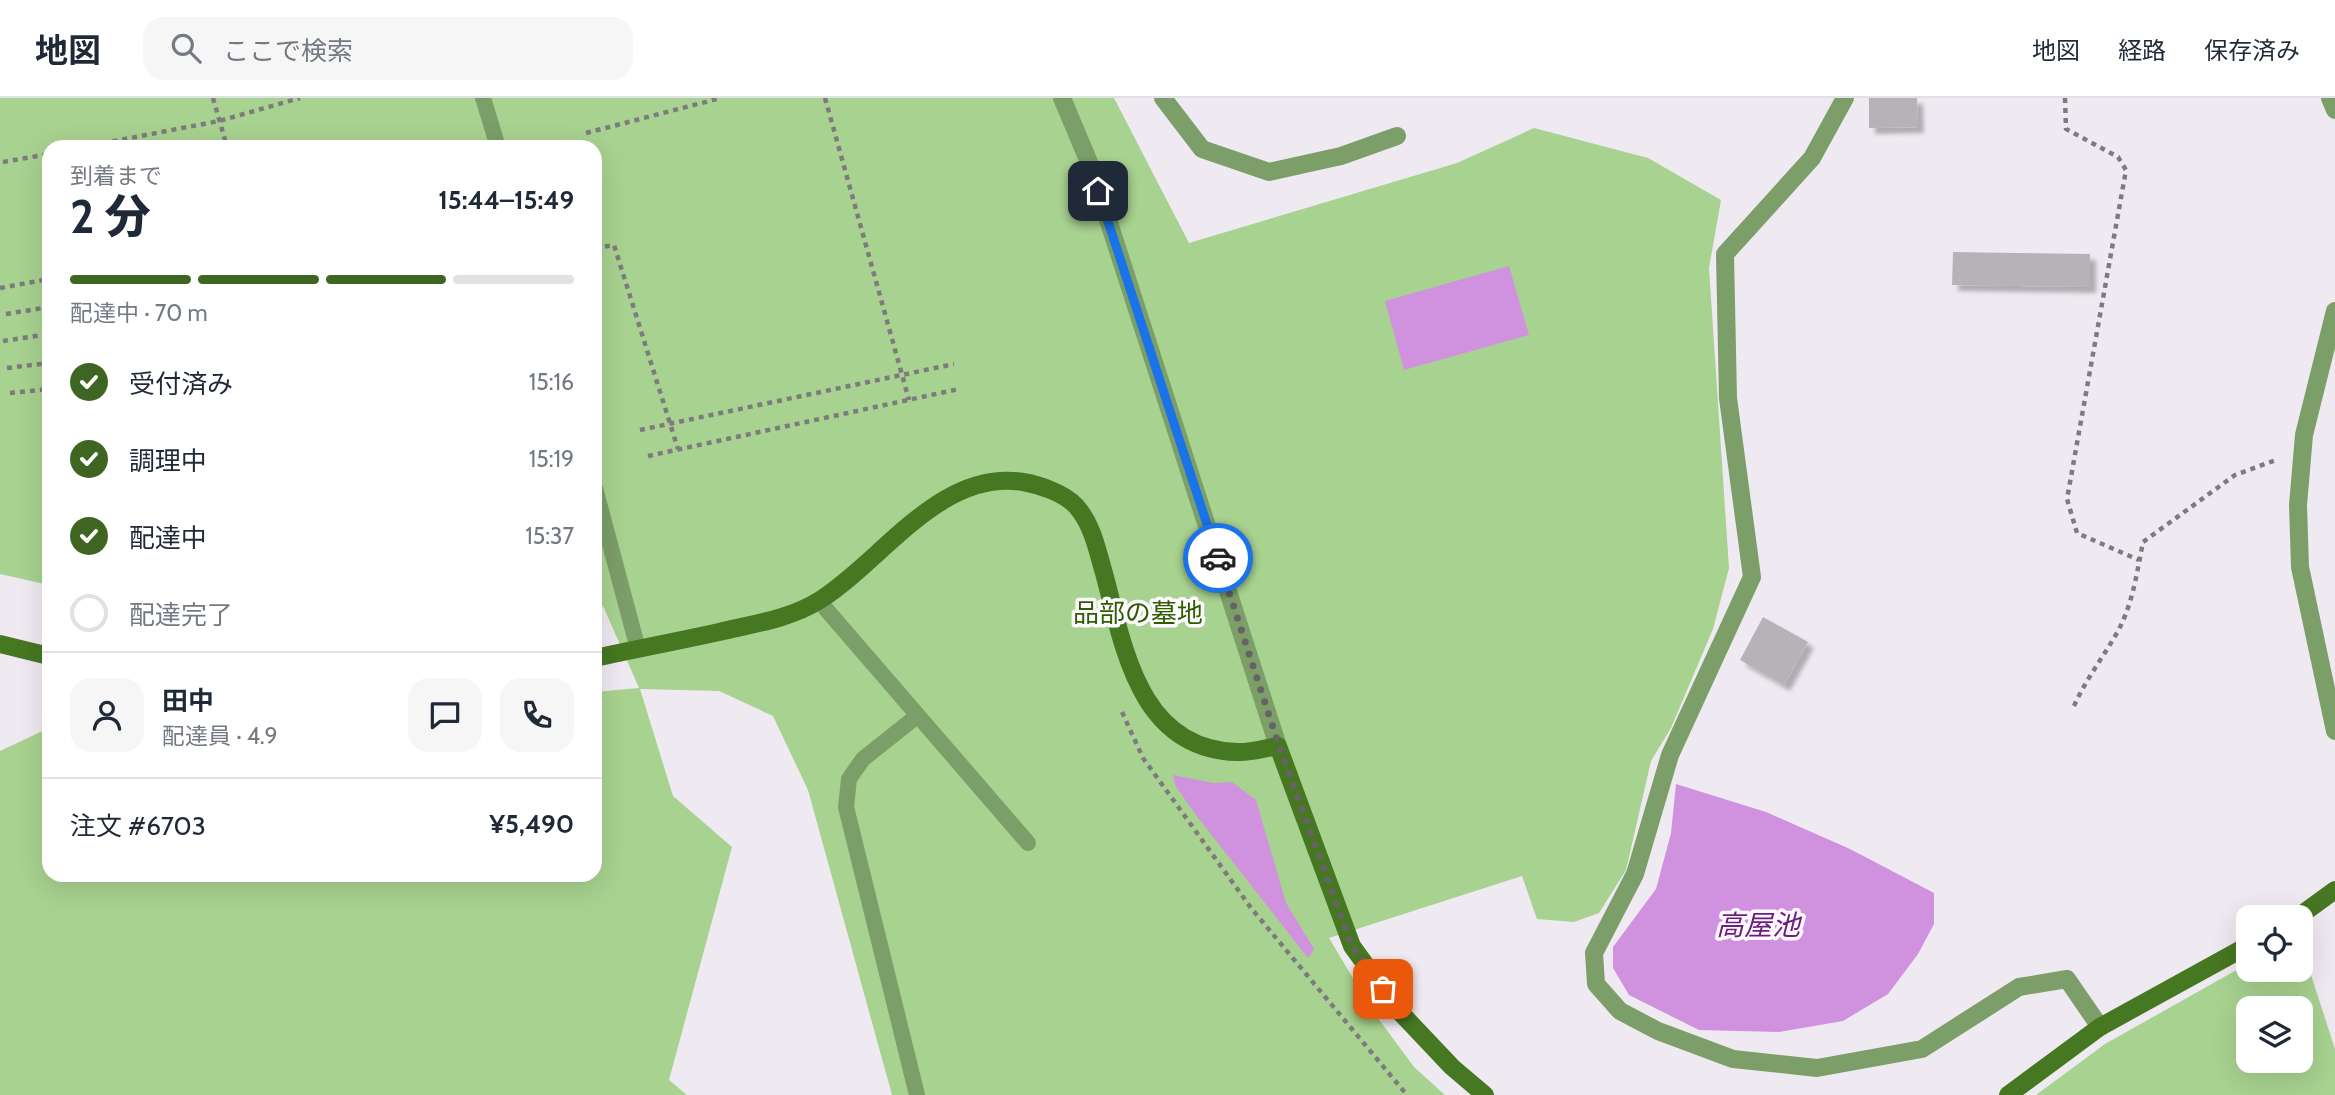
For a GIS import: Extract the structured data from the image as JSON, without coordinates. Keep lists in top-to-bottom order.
{
  "water": ["高屋池"],
  "parks": ["品部の墓地"],
  "page": {
    "header": "地図",
    "search": "ここで検索",
    "nav": ["地図", "経路", "保存済み"],
    "heading": ["2 分", "到着まで", "15:44–15:49"],
    "panel": [
      "田中",
      "配達員 · 4.9",
      "注文 #6703",
      "¥5,490"
    ],
    "bar": "配達中 · 70 m",
    "list": [
      ["受付済み", "15:16"],
      ["調理中", "15:19"],
      ["配達中", "15:37"],
      "配達完了"
    ]
  }
}
